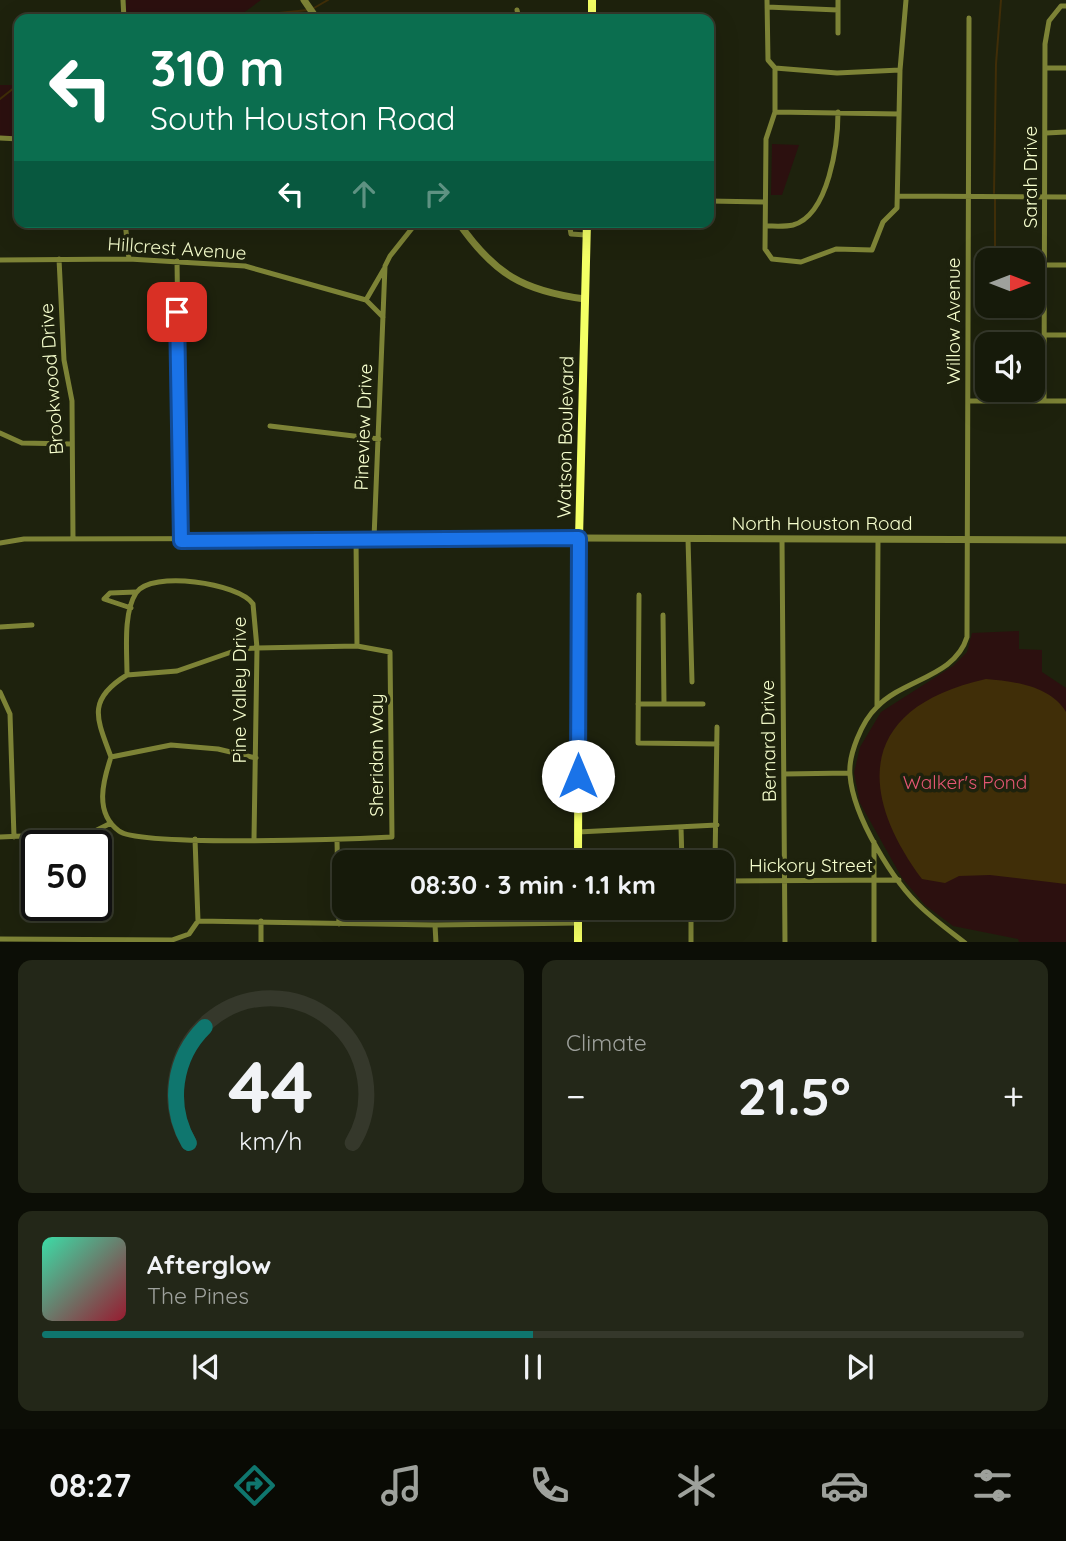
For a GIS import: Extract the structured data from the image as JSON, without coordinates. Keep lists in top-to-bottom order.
{
  "streets": {
    "main road": ["Watson Boulevard"],
    "street": [
      "Sarah Drive",
      "Hillcrest Avenue",
      "Willow Avenue",
      "Brookwood Drive",
      "Pineview Drive",
      "North Houston Road",
      "Pine Valley Drive",
      "Bernard Drive",
      "Sheridan Way",
      "Hickory Street"
    ]
  },
  "crossings": [
    ["Hillcrest Avenue", "Brookwood Drive"],
    ["Hillcrest Avenue", "Pineview Drive"],
    ["Willow Avenue", "North Houston Road"],
    ["Watson Boulevard", "North Houston Road"],
    ["North Houston Road", "Bernard Drive"],
    ["Pine Valley Drive", "Sheridan Way"],
    ["Bernard Drive", "Hickory Street"]
  ],
  "parks": ["Walker's Pond"],
  "north": "right",
  "page": {
    "turn": ["310 m", "South Houston Road"],
    "limit": "50",
    "trip": "08:30 · 3 min · 1.1 km",
    "tile": "Climate",
    "heat": ["−", "21.5°", "+"],
    "song": ["Afterglow", "The Pines"],
    "tabs": "08:27",
    "gauge": ["44", "km/h"]
  }
}
